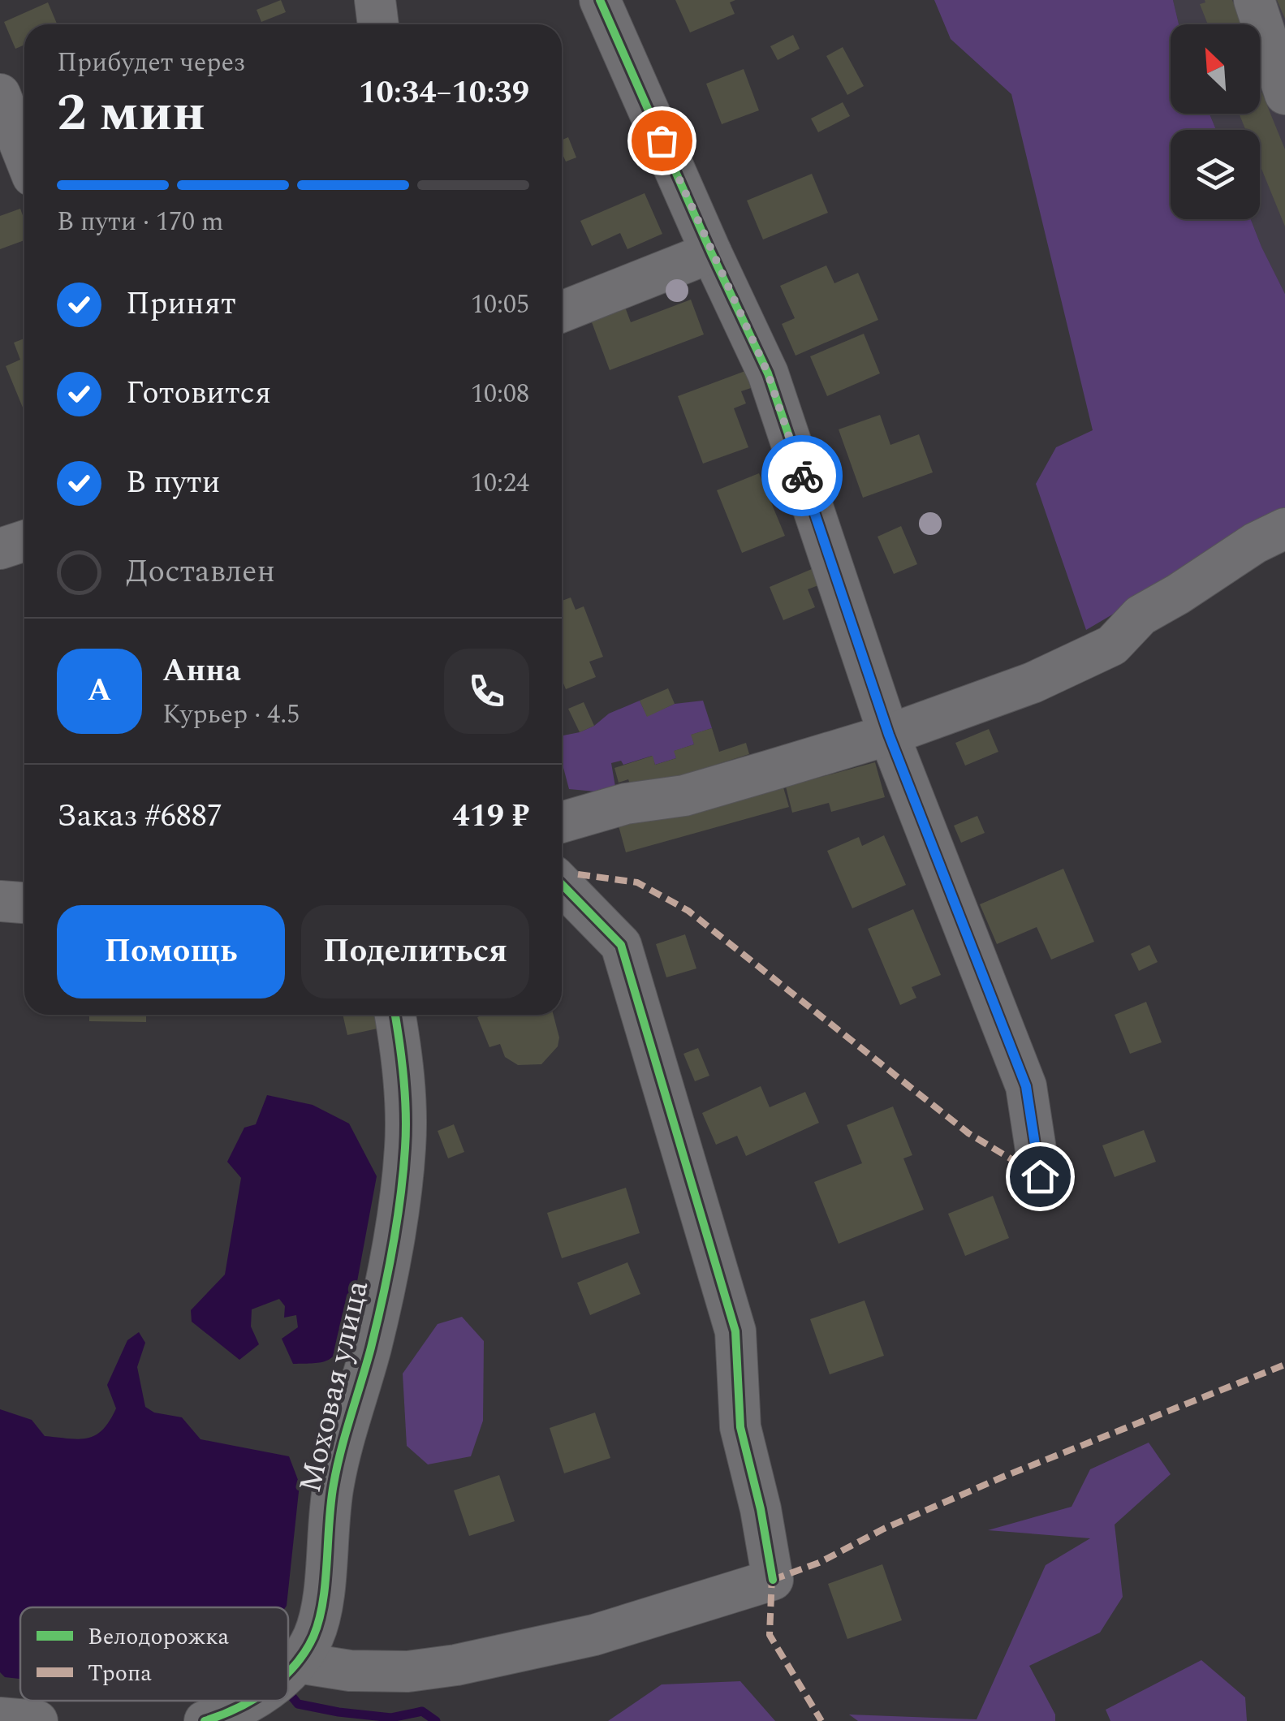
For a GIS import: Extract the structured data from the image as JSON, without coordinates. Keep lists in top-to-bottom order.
{
  "streets": {
    "street": ["Моховая улица"]
  },
  "legend": ["Велодорожка", "Тропа"],
  "north": "top left",
  "page": {
    "heading": ["2 мин", "Прибудет через", "10:34–10:39"],
    "panel": [
      "Анна",
      "Курьер · 4.5",
      "Заказ #6887",
      "419 ₽"
    ],
    "bar": "В пути · 170 m",
    "list": [
      ["Принят", "10:05"],
      ["Готовится", "10:08"],
      ["В пути", "10:24"],
      "Доставлен"
    ],
    "round": "А",
    "buttons": ["Помощь", "Поделиться"]
  }
}
